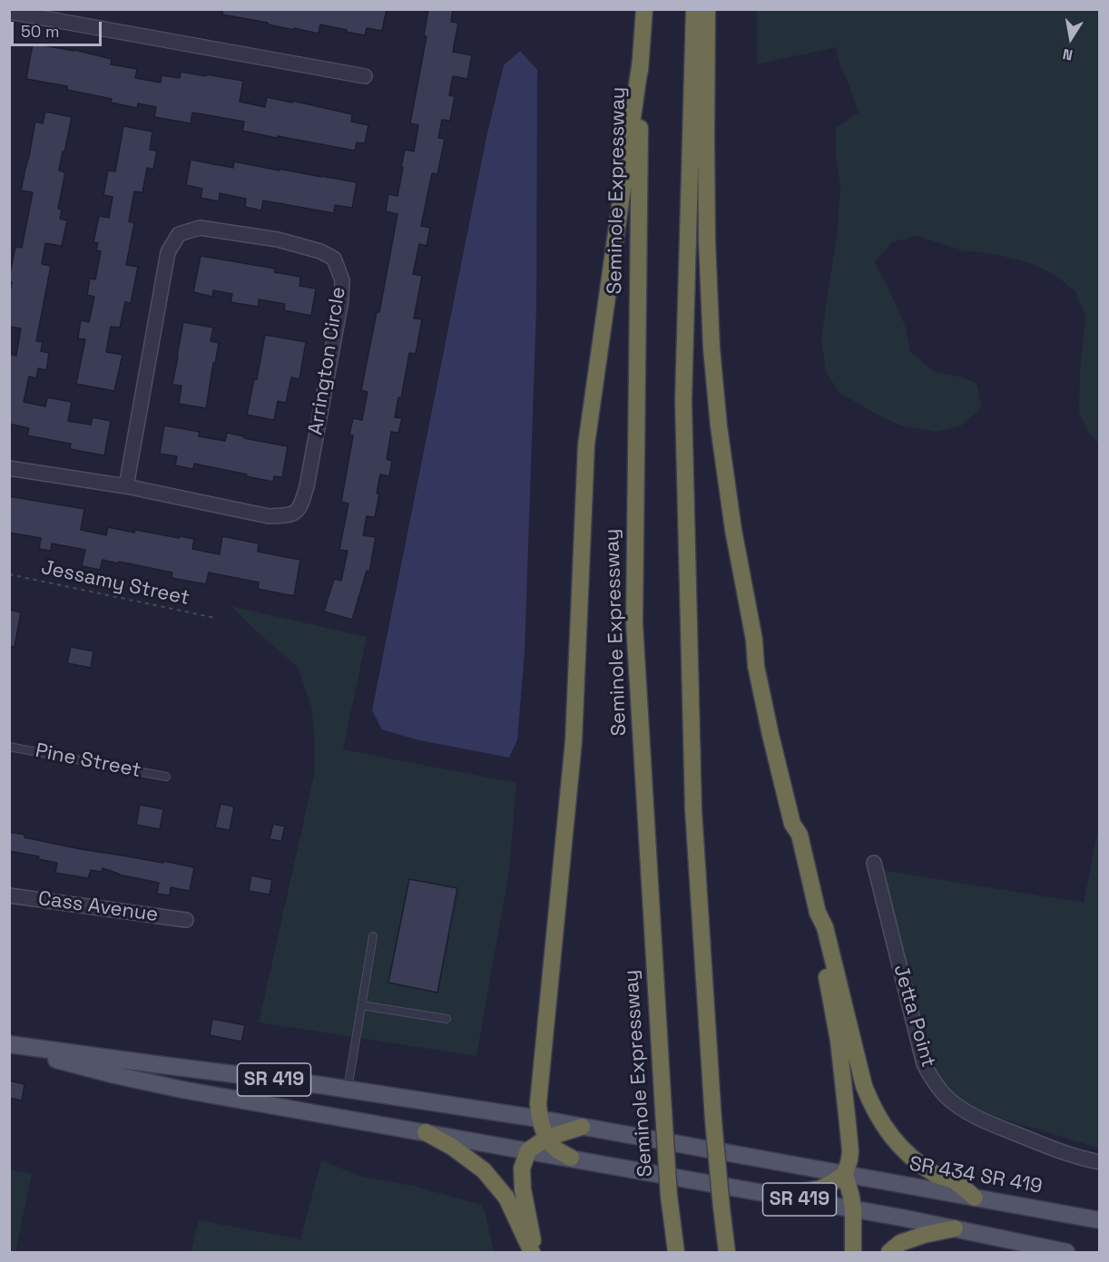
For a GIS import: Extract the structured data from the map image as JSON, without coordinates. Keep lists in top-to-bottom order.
{
  "streets": {
    "highway": ["Seminole Expressway"],
    "main road": ["SR 419", "SR 434 SR 419"],
    "street": ["Arrington Circle", "Cass Avenue", "Jetta Point"],
    "lane": ["Pine Street"],
    "path": ["Jessamy Street"]
  },
  "crossings": [
    ["SR 419", "SR 434 SR 419"]
  ],
  "scale_bar": "50 m",
  "north": "bottom"
}
